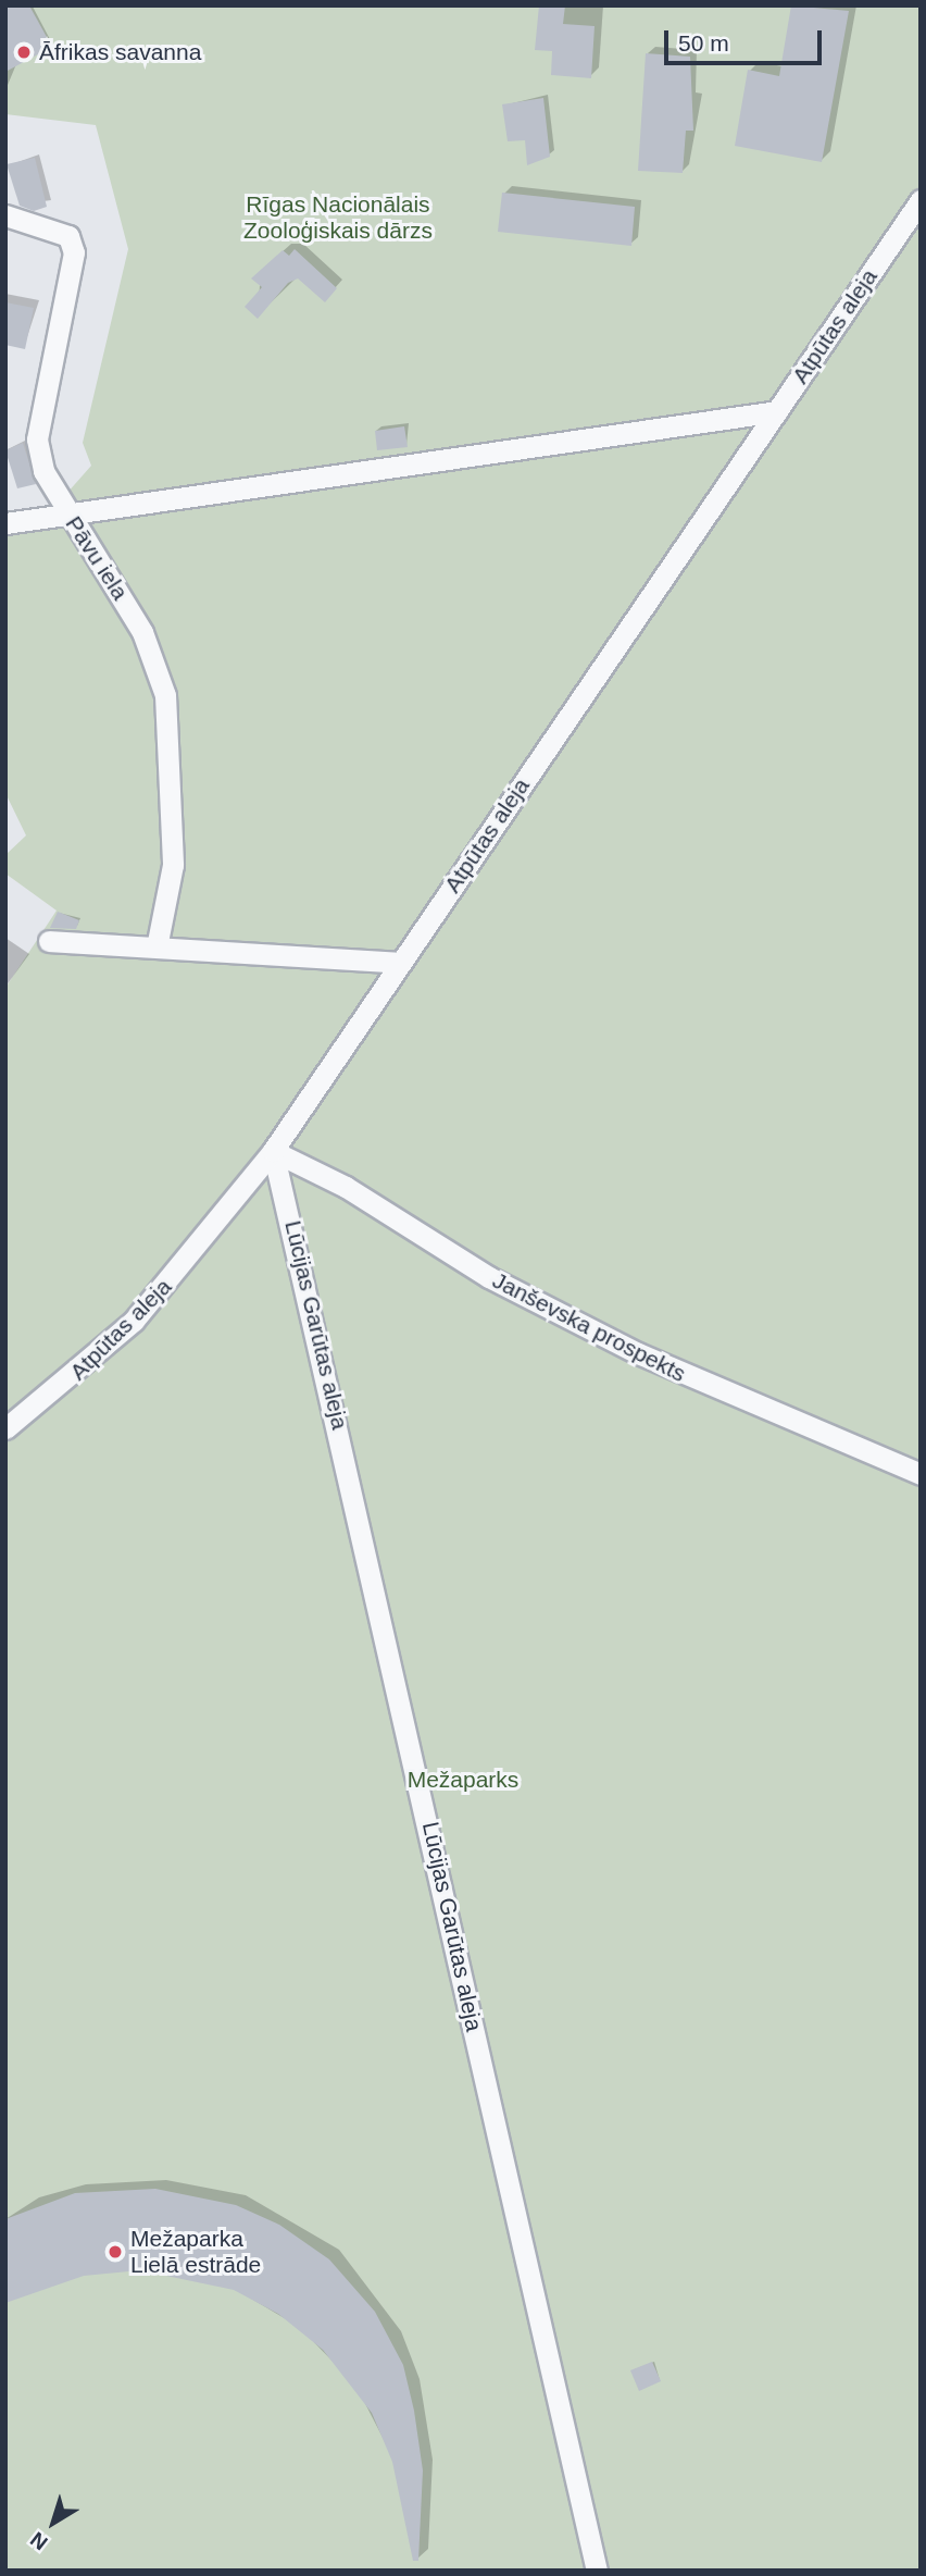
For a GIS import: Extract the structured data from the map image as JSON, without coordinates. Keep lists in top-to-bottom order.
{
  "streets": {
    "street": [
      "Atpūtas aleja",
      "Pāvu iela",
      "Lūcijas Garūtas aleja",
      "Janševska prospekts"
    ]
  },
  "crossings": [
    ["Atpūtas aleja", "Lūcijas Garūtas aleja"],
    ["Atpūtas aleja", "Janševska prospekts"],
    ["Lūcijas Garūtas aleja", "Janševska prospekts"]
  ],
  "parks": ["Rīgas Nacionālais Zooloģiskais dārzs", "Mežaparks"],
  "places": ["Āfrikas savanna", "Mežaparka Lielā estrāde"],
  "scale_bar": "50 m",
  "north": "bottom left"
}
